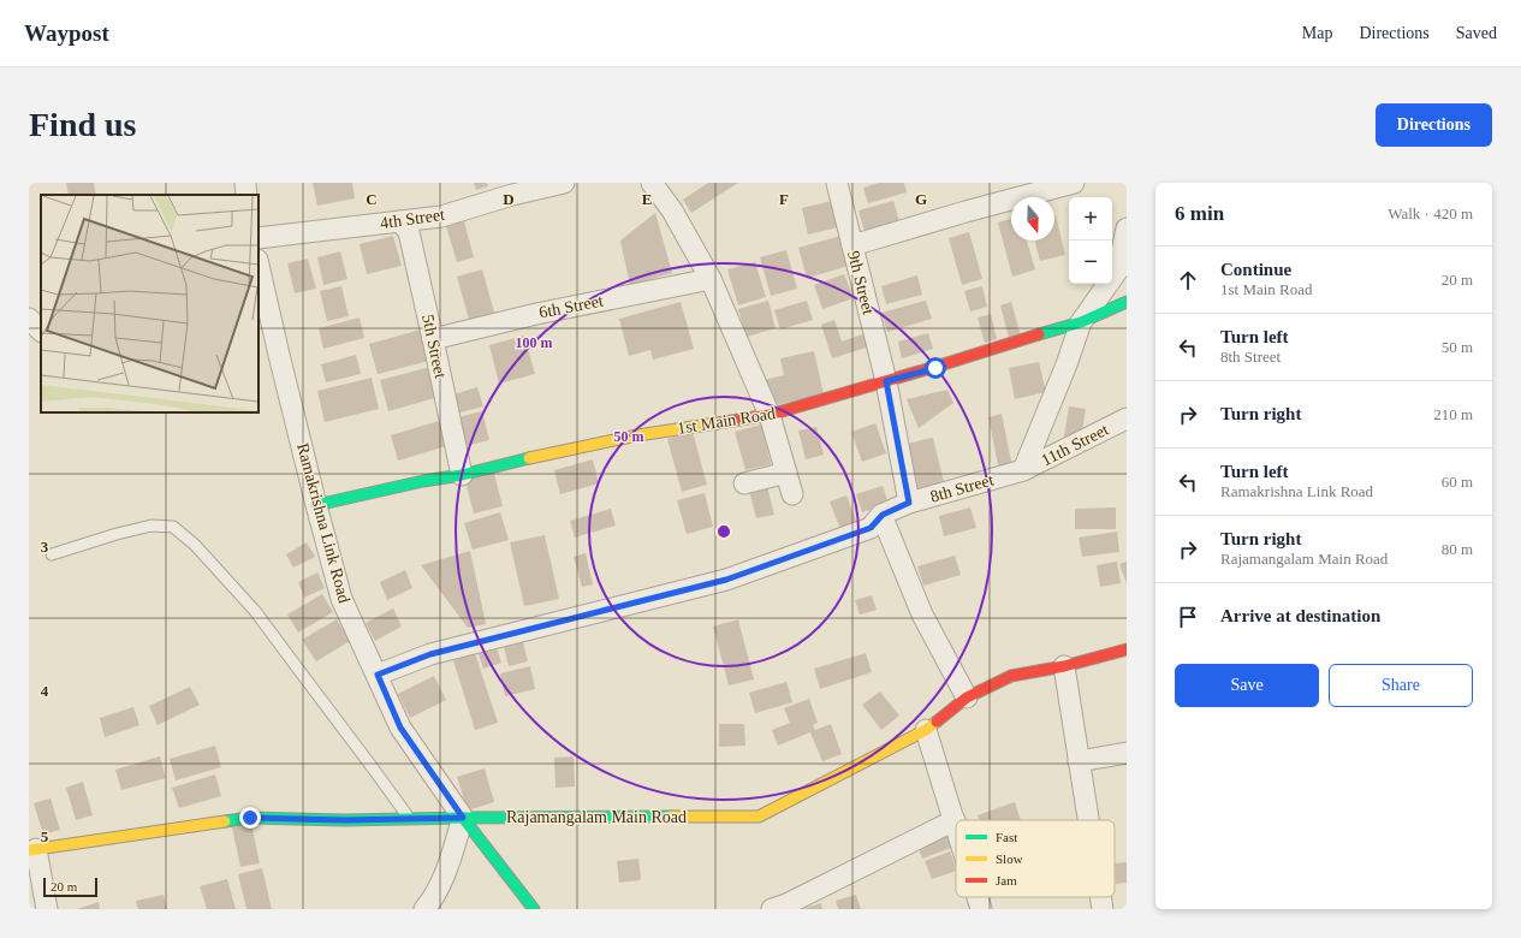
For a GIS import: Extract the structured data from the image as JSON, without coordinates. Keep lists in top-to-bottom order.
{
  "streets": {
    "street": [
      "4th Street",
      "9th Street",
      "6th Street",
      "5th Street",
      "1st Main Road",
      "11th Street",
      "8th Street",
      "Ramakrishna Link Road",
      "Rajamangalam Main Road"
    ]
  },
  "crossings": [
    ["4th Street", "5th Street"],
    ["9th Street", "1st Main Road"],
    ["9th Street", "8th Street"],
    ["6th Street", "5th Street"],
    ["5th Street", "1st Main Road"],
    ["1st Main Road", "8th Street"],
    ["1st Main Road", "Ramakrishna Link Road"],
    ["11th Street", "8th Street"],
    ["Ramakrishna Link Road", "Rajamangalam Main Road"]
  ],
  "legend": ["Fast", "Slow", "Jam"],
  "scale_bar": "20 m",
  "north": "bottom",
  "page": {
    "header": "Waypost",
    "nav": ["Map", "Directions", "Saved"],
    "buttons": [
      "Directions",
      ["Save", "Share"]
    ],
    "title": "Find us",
    "heading": ["6 min", "Walk · 420 m"],
    "map_buttons": ["+", "−"],
    "list": [
      ["Continue", "1st Main Road", "20 m"],
      ["Turn left", "8th Street", "50 m"],
      ["Turn right", "210 m"],
      ["Turn left", "Ramakrishna Link Road", "60 m"],
      ["Turn right", "Rajamangalam Main Road", "80 m"],
      "Arrive at destination"
    ],
    "scale": "20 m"
  },
  "grid": {
    "columns": [
      "C",
      "D",
      "E",
      "F",
      "G"
    ],
    "rows": ["3", "4", "5"]
  },
  "rings": ["100 m", "50 m"]
}
